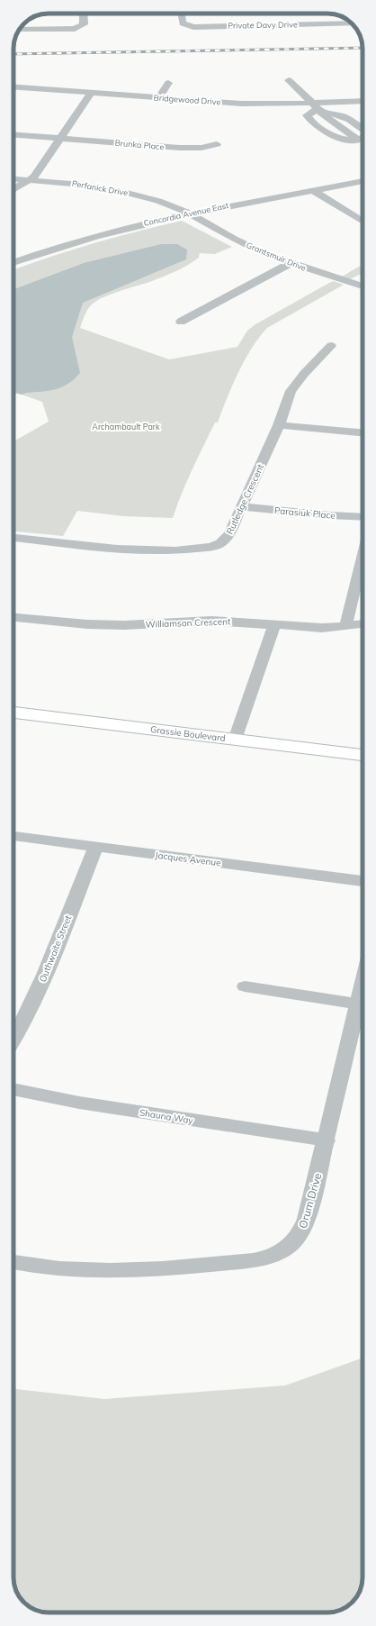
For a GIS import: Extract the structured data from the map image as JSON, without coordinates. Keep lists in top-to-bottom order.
{
  "streets": {
    "main road": ["Grassie Boulevard"],
    "street": [
      "Private Davy Drive",
      "Bridgewood Drive",
      "Brunka Place",
      "Perfanick Drive",
      "Concordia Avenue East",
      "Grantsmuir Drive",
      "Rutledge Crescent",
      "Parasiuk Place",
      "Williamson Crescent",
      "Jacques Avenue",
      "Outhwaite Street",
      "Shauna Way",
      "Orum Drive"
    ]
  },
  "crossings": [
    ["Perfanick Drive", "Concordia Avenue East"],
    ["Perfanick Drive", "Grantsmuir Drive"],
    ["Concordia Avenue East", "Grantsmuir Drive"],
    ["Rutledge Crescent", "Parasiuk Place"],
    ["Jacques Avenue", "Outhwaite Street"],
    ["Shauna Way", "Orum Drive"]
  ],
  "parks": ["Archambault Park"]
}
